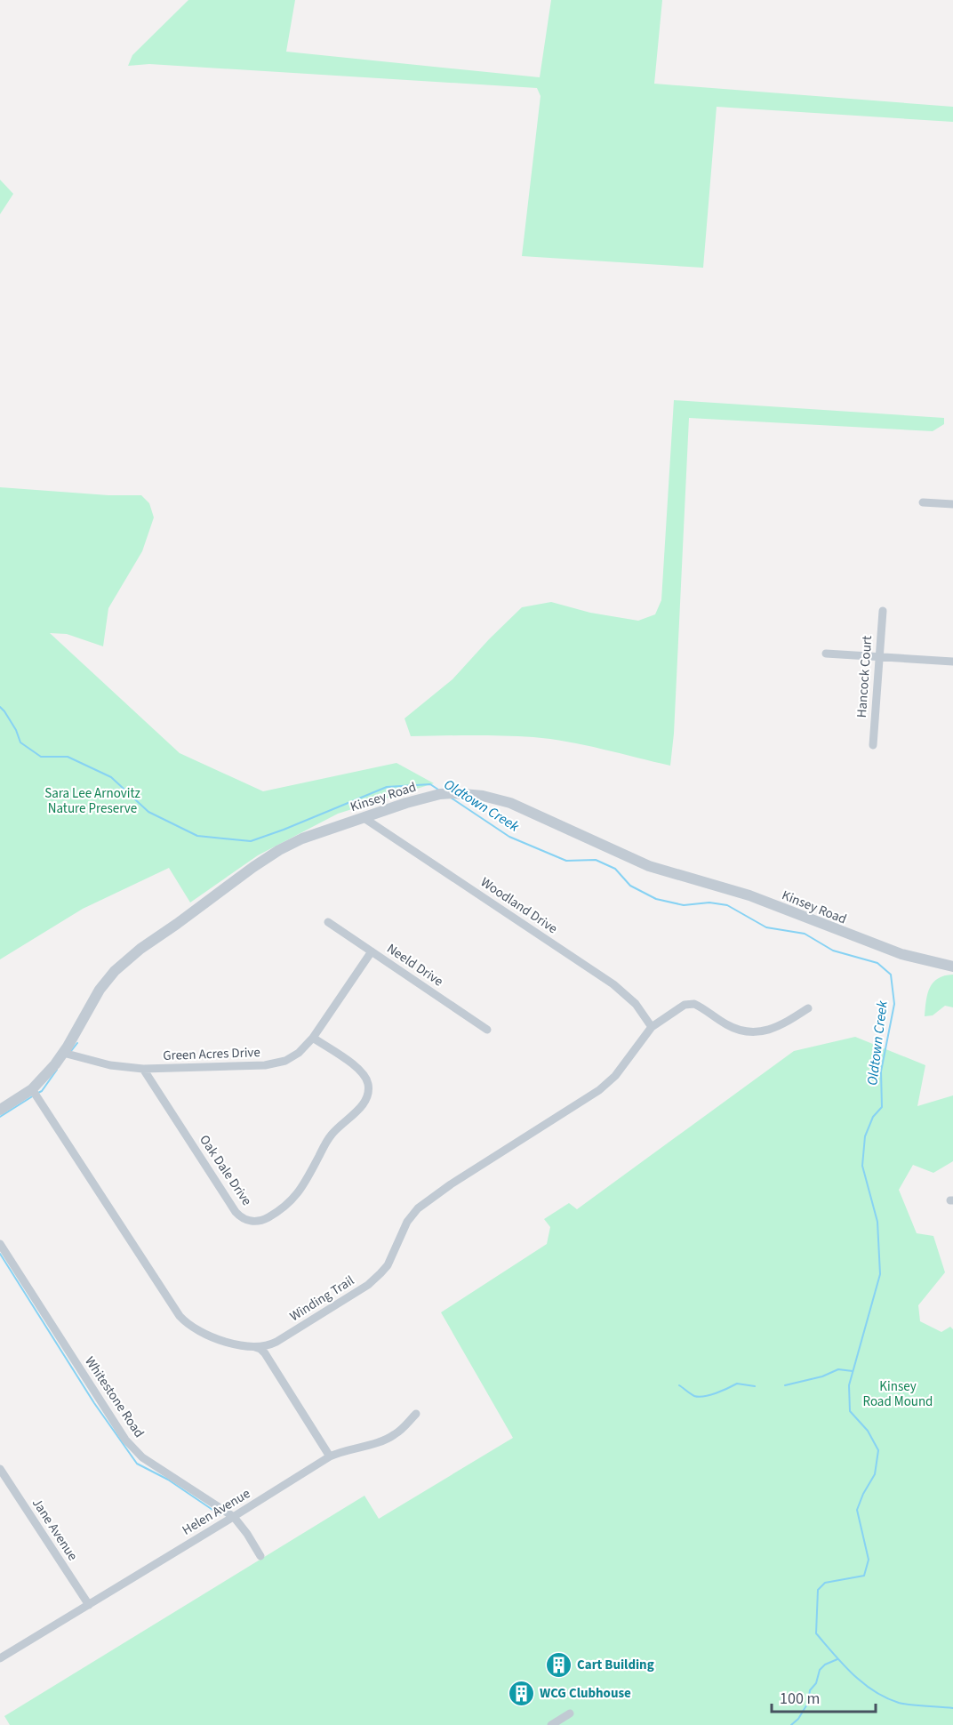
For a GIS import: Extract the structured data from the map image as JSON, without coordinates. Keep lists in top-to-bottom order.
{
  "streets": {
    "street": [
      "Hancock Court",
      "Kinsey Road",
      "Woodland Drive",
      "Neeld Drive",
      "Green Acres Drive",
      "Oak Dale Drive",
      "Winding Trail",
      "Whitestone Road",
      "Helen Avenue",
      "Jane Avenue"
    ]
  },
  "crossings": [
    ["Kinsey Road", "Woodland Drive"],
    ["Kinsey Road", "Green Acres Drive"],
    ["Woodland Drive", "Winding Trail"],
    ["Neeld Drive", "Green Acres Drive"],
    ["Green Acres Drive", "Oak Dale Drive"],
    ["Whitestone Road", "Helen Avenue"],
    ["Helen Avenue", "Jane Avenue"]
  ],
  "water": ["Oldtown Creek"],
  "parks": ["Sara Lee Arnovitz Nature Preserve", "Kinsey Road Mound"],
  "places": {
    "building": ["Cart Building", "WCG Clubhouse"]
  },
  "scale_bar": "100 m"
}
